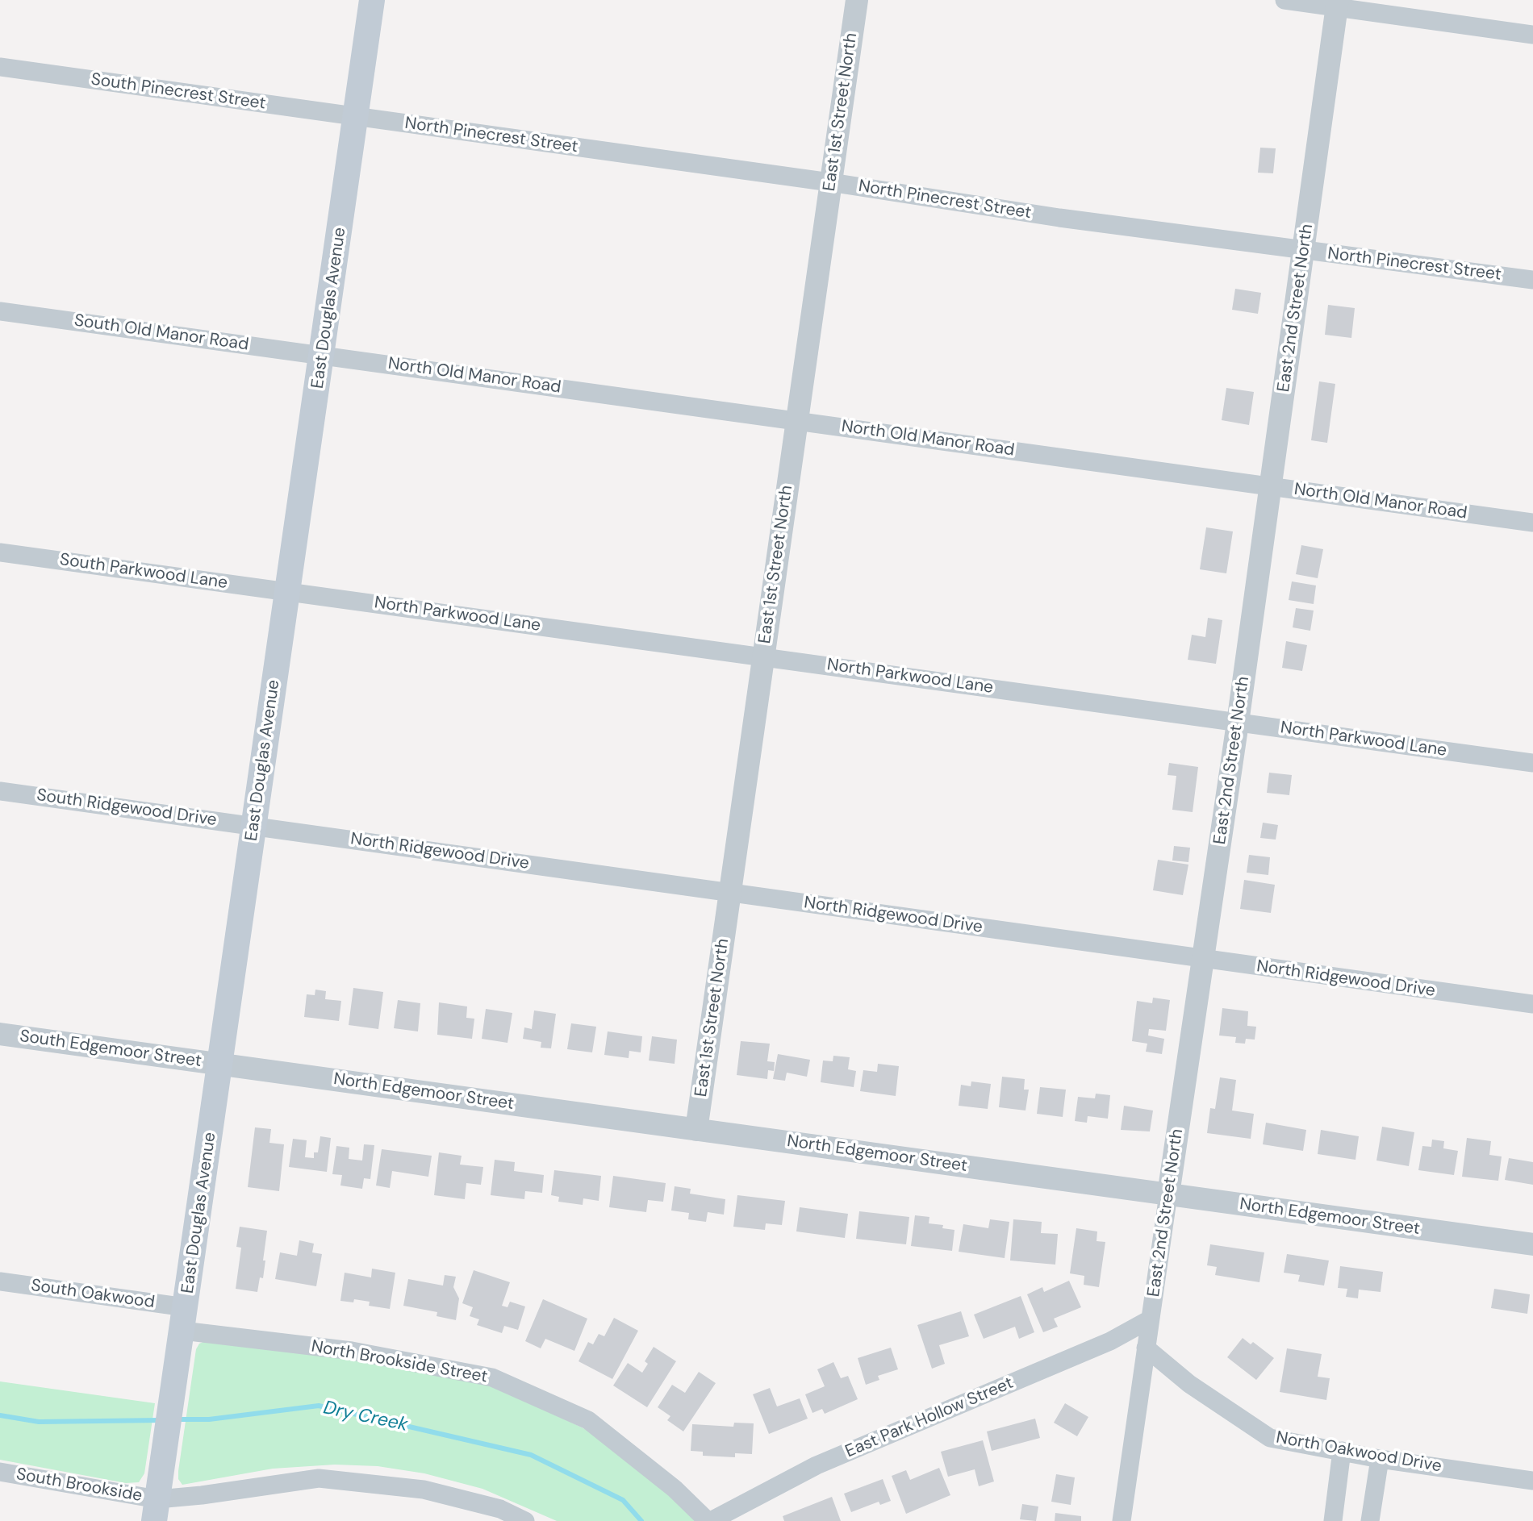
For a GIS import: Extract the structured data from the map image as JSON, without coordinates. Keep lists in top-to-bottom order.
{
  "streets": {
    "main road": ["East Douglas Avenue"],
    "street": [
      "South Pinecrest Street",
      "East 1st Street North",
      "North Pinecrest Street",
      "East 2nd Street North",
      "South Old Manor Road",
      "North Old Manor Road",
      "South Parkwood Lane",
      "North Parkwood Lane",
      "South Ridgewood Drive",
      "North Ridgewood Drive",
      "South Edgemoor Street",
      "North Edgemoor Street",
      "South Oakwood",
      "North Brookside Street",
      "East Park Hollow Street",
      "North Oakwood Drive",
      "South Brookside"
    ]
  },
  "crossings": [
    ["South Pinecrest Street", "North Pinecrest Street"],
    ["South Pinecrest Street", "East Douglas Avenue"],
    ["East 1st Street North", "North Pinecrest Street"],
    ["East 1st Street North", "North Old Manor Road"],
    ["East 1st Street North", "North Parkwood Lane"],
    ["East 1st Street North", "North Ridgewood Drive"],
    ["East 1st Street North", "North Edgemoor Street"],
    ["North Pinecrest Street", "East Douglas Avenue"],
    ["North Pinecrest Street", "East 2nd Street North"],
    ["East Douglas Avenue", "South Old Manor Road"],
    ["East Douglas Avenue", "North Old Manor Road"],
    ["East Douglas Avenue", "South Parkwood Lane"],
    ["East Douglas Avenue", "North Parkwood Lane"],
    ["East Douglas Avenue", "South Ridgewood Drive"],
    ["East Douglas Avenue", "North Ridgewood Drive"],
    ["East Douglas Avenue", "South Edgemoor Street"],
    ["East Douglas Avenue", "North Edgemoor Street"],
    ["East Douglas Avenue", "South Oakwood"],
    ["East Douglas Avenue", "North Brookside Street"],
    ["East Douglas Avenue", "South Brookside"],
    ["East 2nd Street North", "North Old Manor Road"],
    ["East 2nd Street North", "North Parkwood Lane"],
    ["East 2nd Street North", "North Ridgewood Drive"],
    ["East 2nd Street North", "North Edgemoor Street"],
    ["East 2nd Street North", "East Park Hollow Street"],
    ["East 2nd Street North", "North Oakwood Drive"],
    ["South Old Manor Road", "North Old Manor Road"],
    ["South Parkwood Lane", "North Parkwood Lane"],
    ["South Ridgewood Drive", "North Ridgewood Drive"],
    ["South Edgemoor Street", "North Edgemoor Street"],
    ["South Oakwood", "North Brookside Street"],
    ["North Brookside Street", "East Park Hollow Street"]
  ],
  "water": ["Dry Creek"]
}
